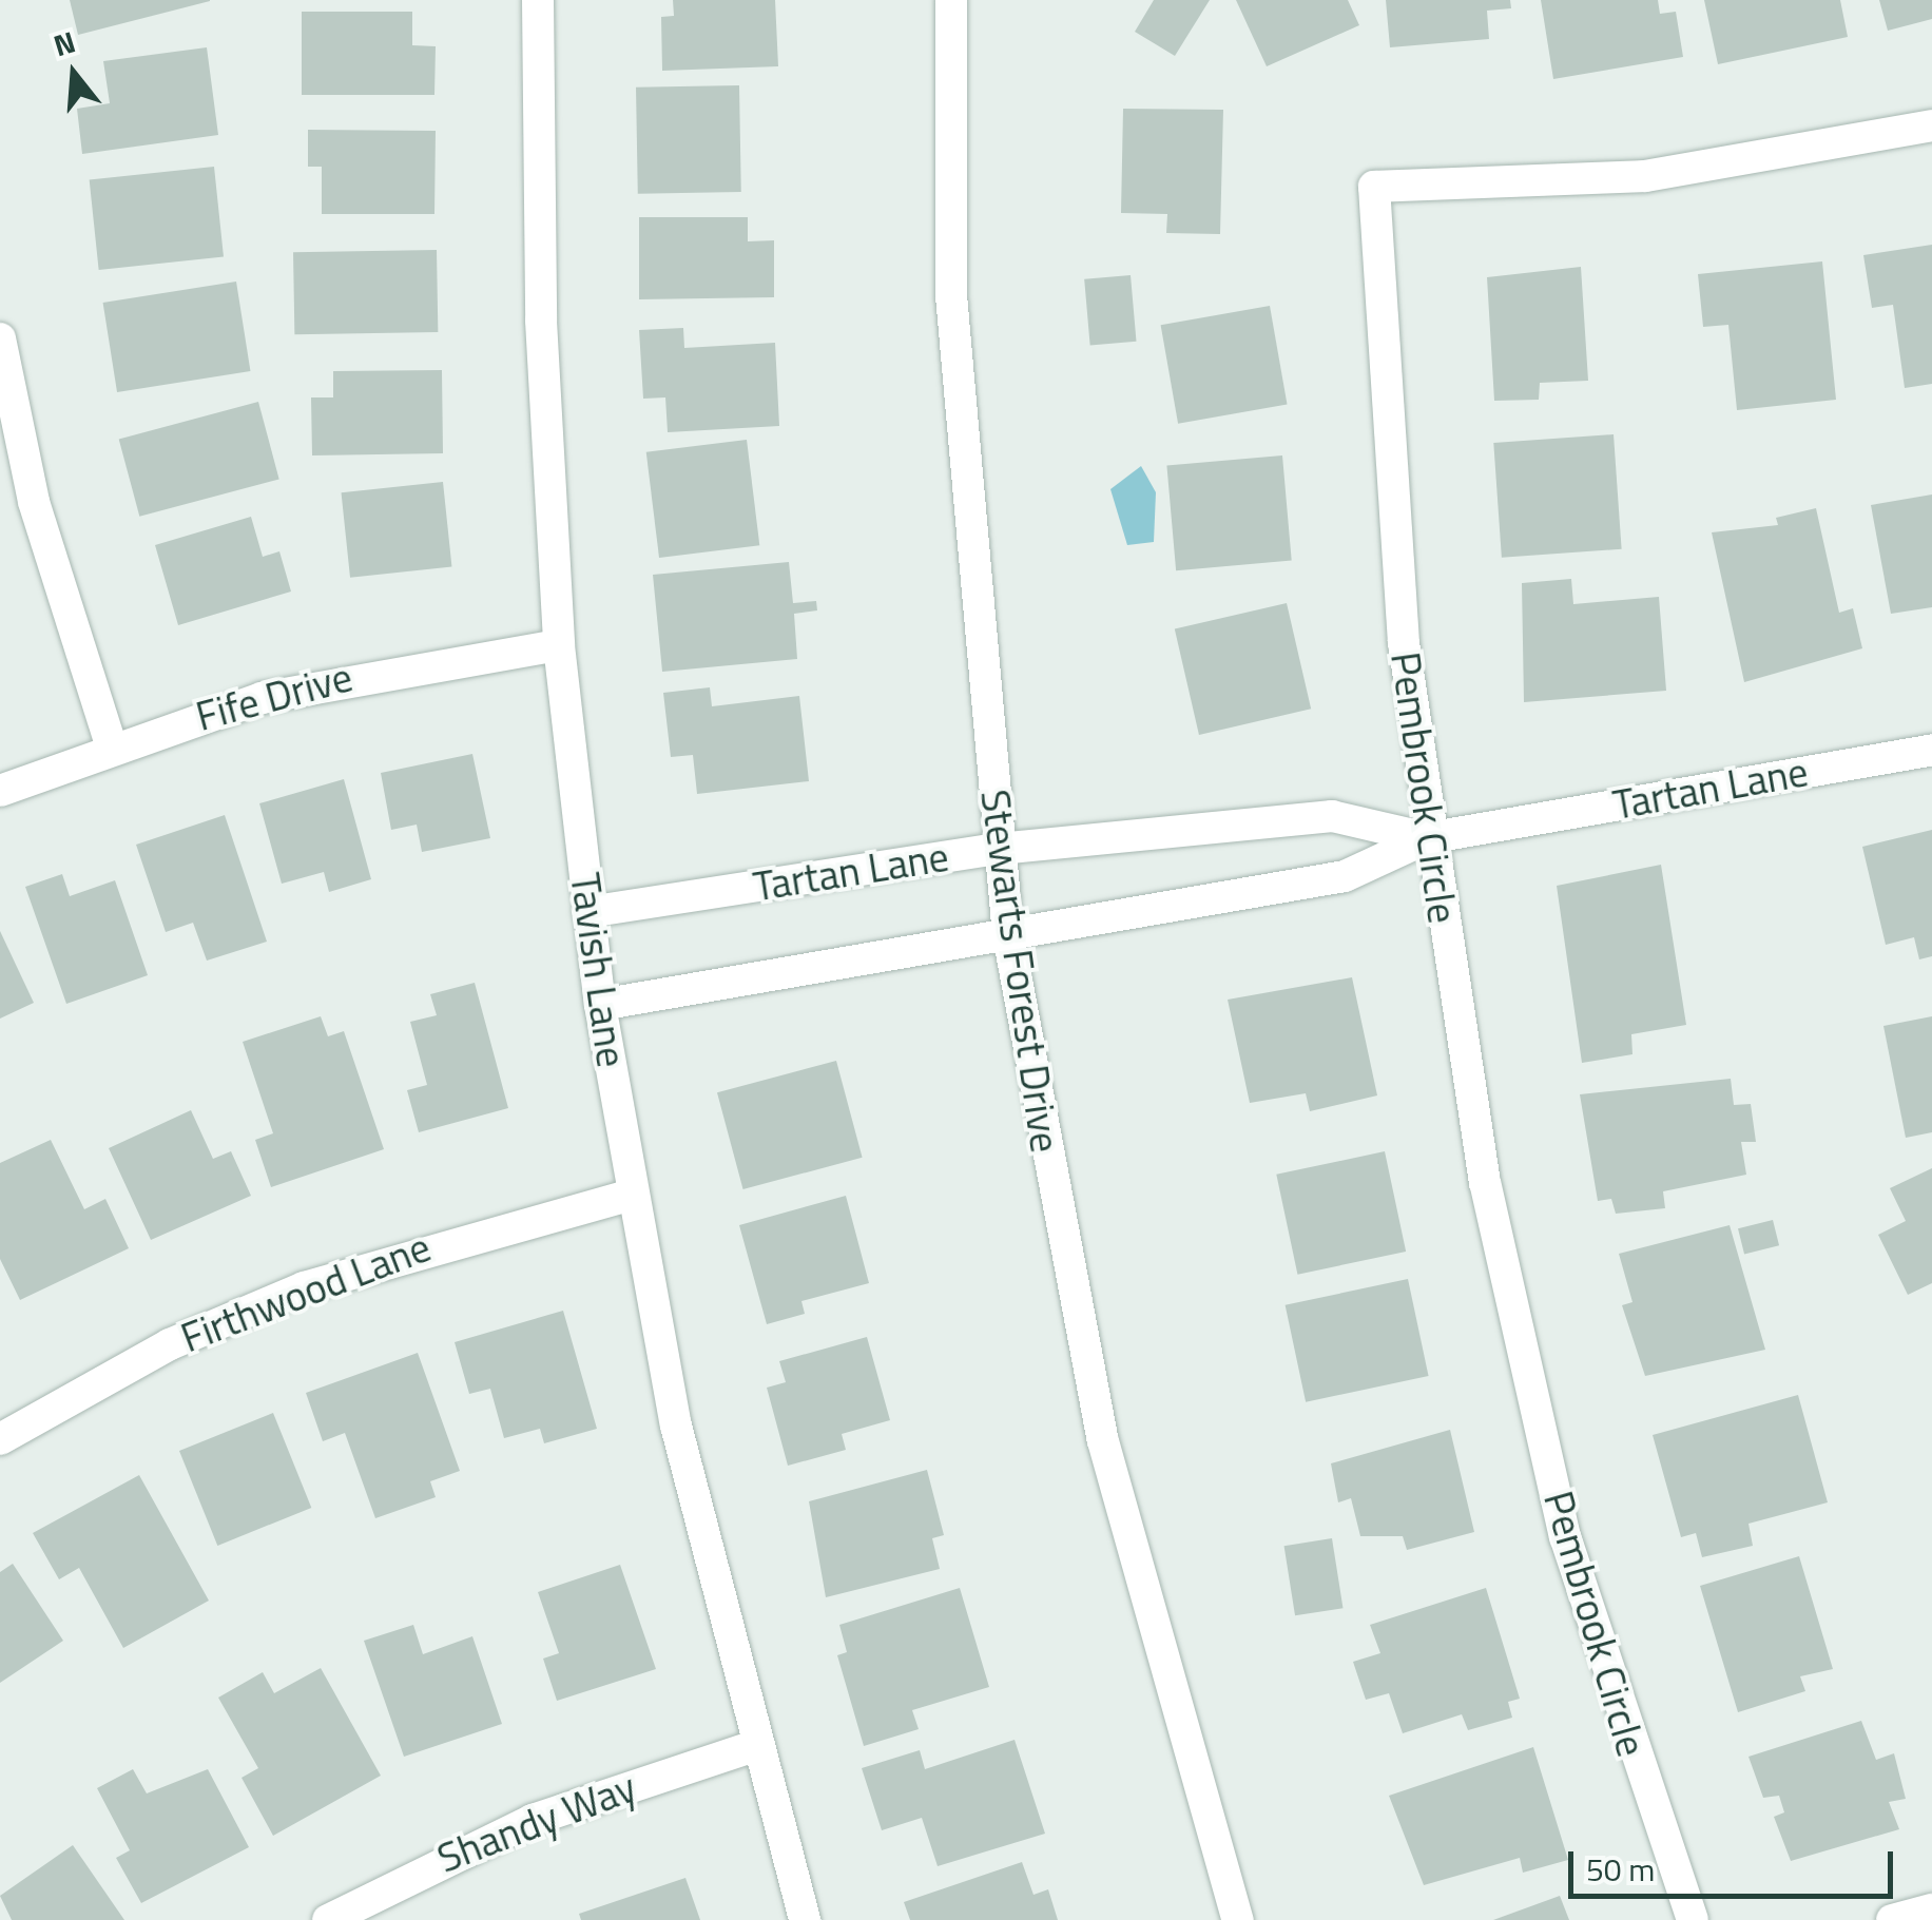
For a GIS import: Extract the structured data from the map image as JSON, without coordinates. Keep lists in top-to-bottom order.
{
  "streets": {
    "street": [
      "Fife Drive",
      "Pembrook Circle",
      "Tartan Lane",
      "Tavish Lane",
      "Stewarts Forest Drive",
      "Firthwood Lane",
      "Shandy Way"
    ]
  },
  "crossings": [
    ["Fife Drive", "Tavish Lane"],
    ["Pembrook Circle", "Tartan Lane"],
    ["Tartan Lane", "Tavish Lane"],
    ["Tartan Lane", "Stewarts Forest Drive"],
    ["Tavish Lane", "Firthwood Lane"],
    ["Tavish Lane", "Shandy Way"]
  ],
  "scale_bar": "50 m",
  "north": "top"
}
